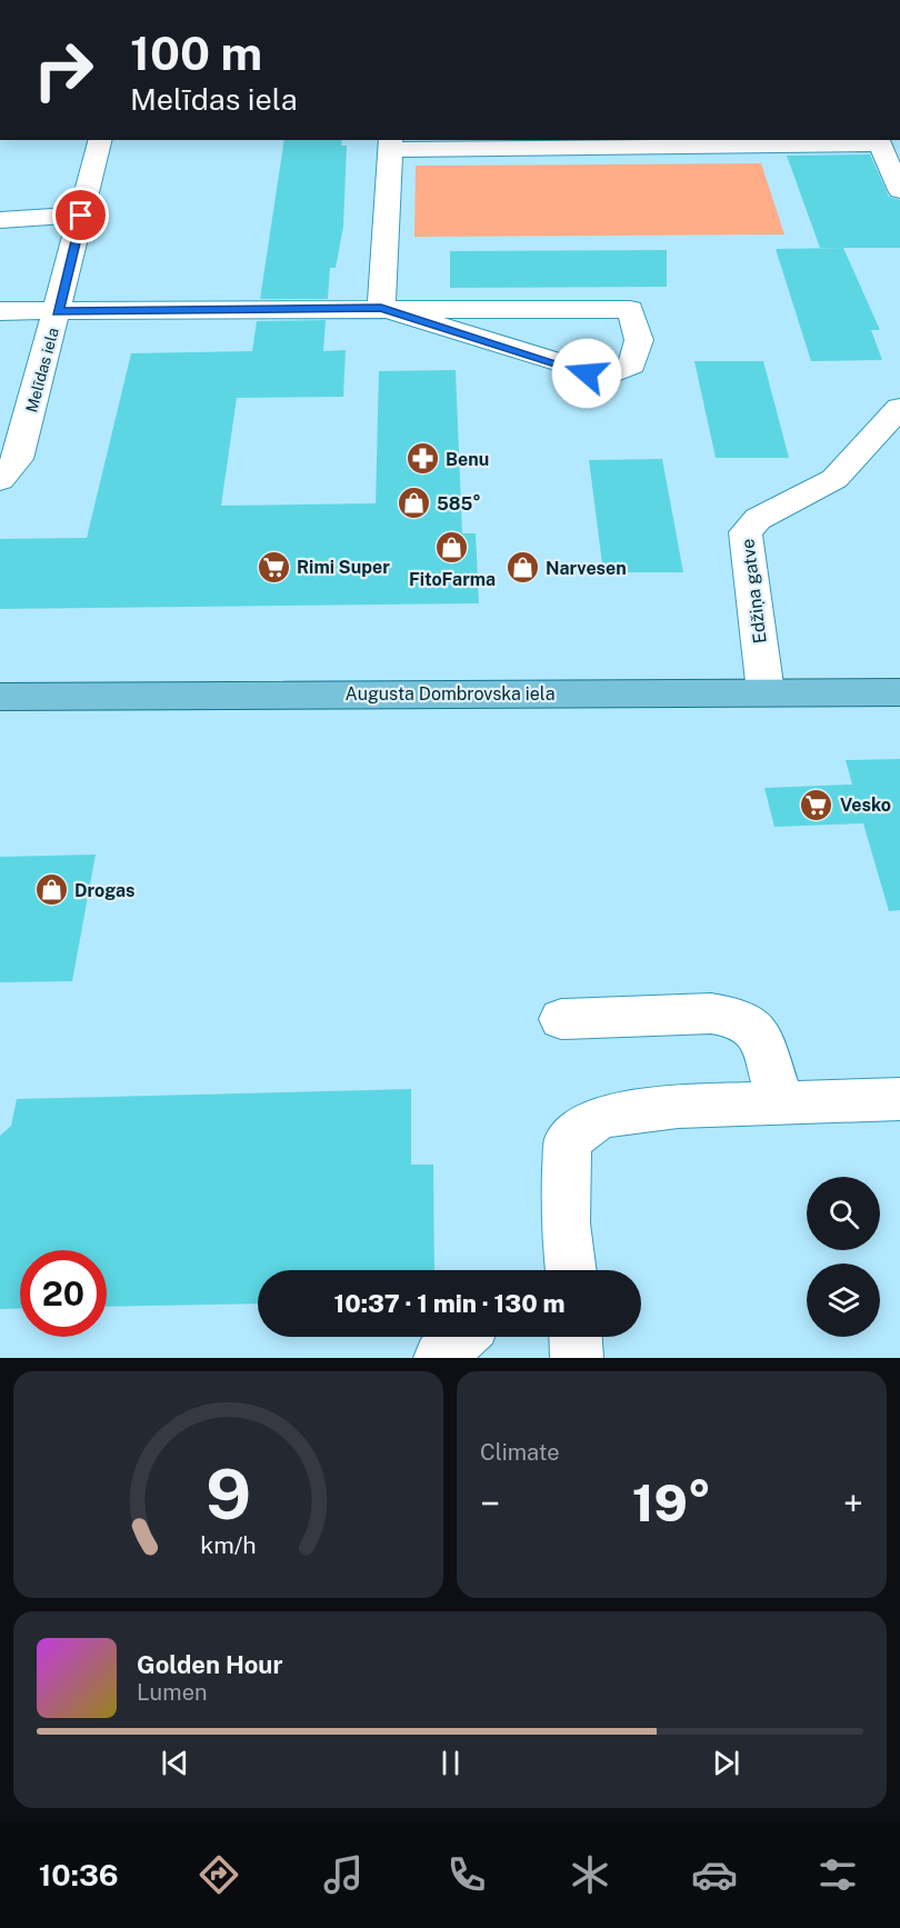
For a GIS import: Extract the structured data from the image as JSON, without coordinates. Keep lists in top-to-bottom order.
{
  "streets": {
    "main road": ["Augusta Dombrovska iela"],
    "street": ["Melīdas iela", "Edžiņa gatve"]
  },
  "crossings": [
    ["Edžiņa gatve", "Augusta Dombrovska iela"]
  ],
  "places": {
    "pharmacy": ["Benu"],
    "shop": [
      "585°",
      "FitoFarma",
      "Narvesen",
      "Drogas"
    ],
    "supermarket": ["Rimi Super", "Vesko"]
  },
  "page": {
    "turn": ["100 m", "Melīdas iela"],
    "limit": "20",
    "trip": "10:37 · 1 min · 130 m",
    "tile": "Climate",
    "heat": ["−", "19°", "+"],
    "song": ["Golden Hour", "Lumen"],
    "tabs": "10:36",
    "gauge": ["9", "km/h"]
  }
}
